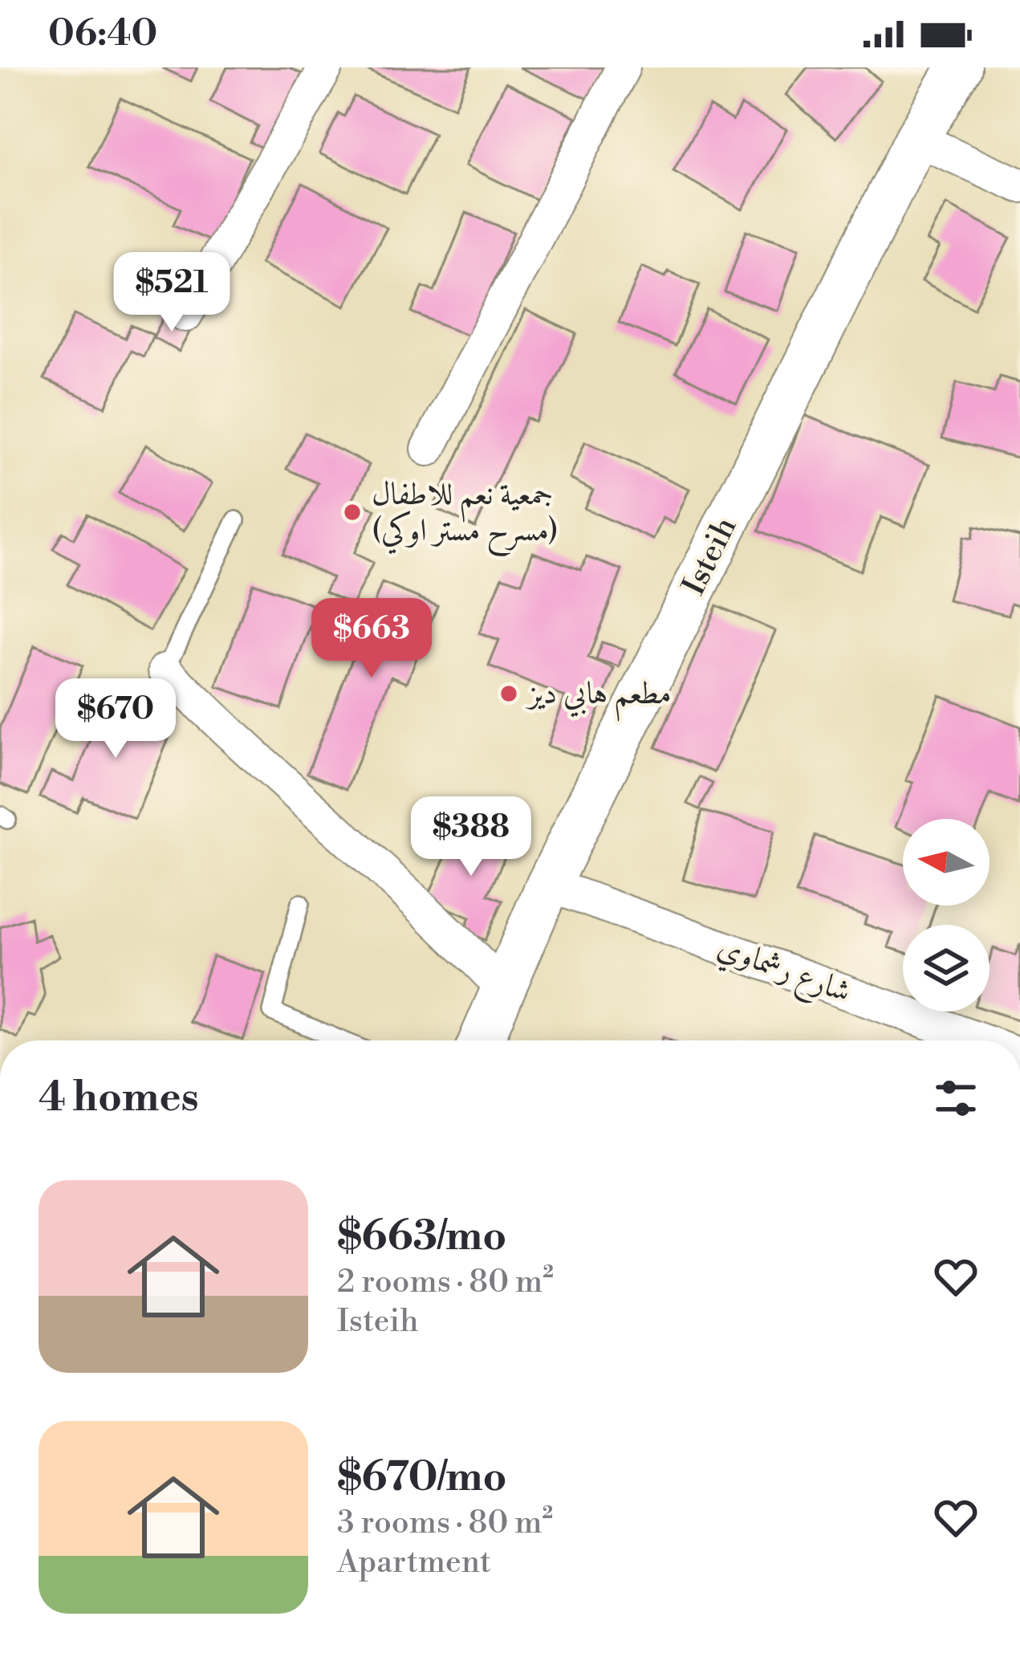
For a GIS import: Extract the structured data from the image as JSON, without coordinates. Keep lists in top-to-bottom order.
{
  "streets": {
    "street": ["Isteih", "شارع رشماوي"]
  },
  "crossings": [
    ["Isteih", "شارع رشماوي"]
  ],
  "places": ["جمعية نعم للاطفال (مسرح مستر اوكي)", "مطعم هابي ديز"],
  "north": "left",
  "page": {
    "status": "06:40",
    "price": [
      "$521",
      "$663",
      "$670",
      "$388"
    ],
    "heading": "4 homes",
    "list": [
      {
        "name": "$663/mo",
        "note": "2 rooms · 80 m² · Isteih"
      },
      {
        "name": "$670/mo",
        "note": "3 rooms · 80 m² · Apartment"
      }
    ]
  }
}
